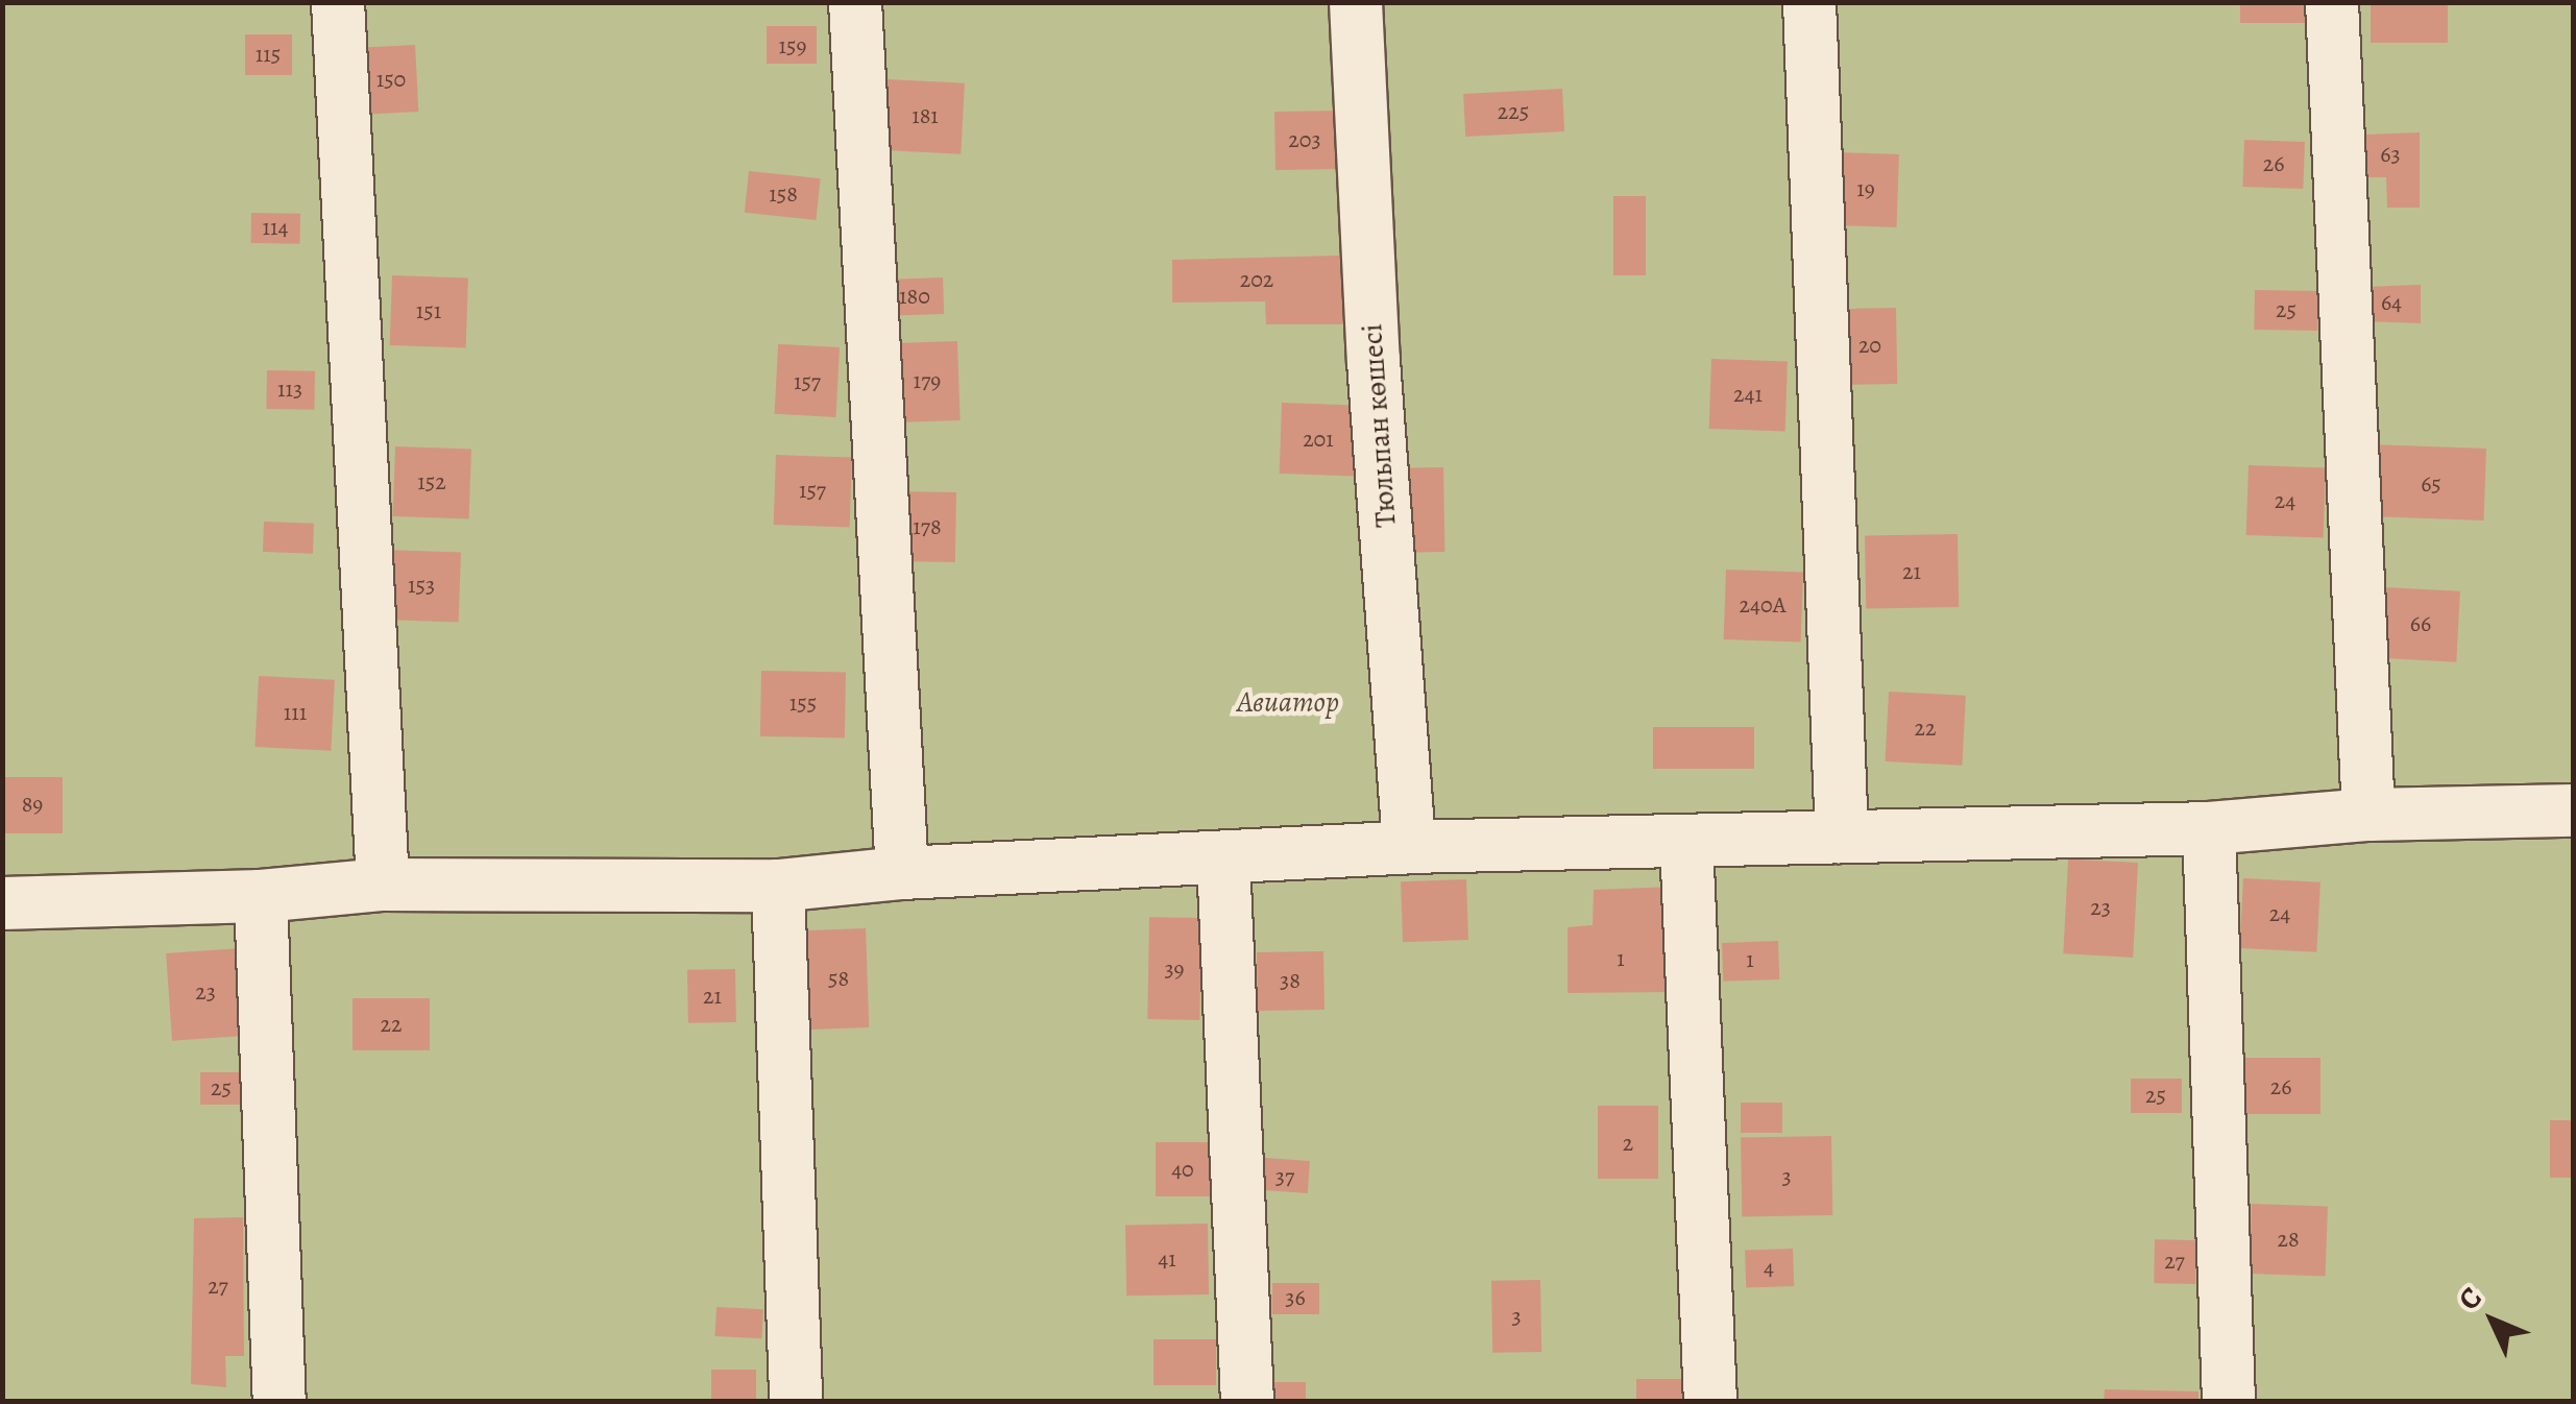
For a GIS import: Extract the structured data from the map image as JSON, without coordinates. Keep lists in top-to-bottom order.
{
  "streets": {
    "street": ["Тюльпан көшесі"]
  },
  "parks": ["Авиатор"],
  "house_numbers": [
    "159",
    "115",
    "150",
    "225",
    "181",
    "203",
    "63",
    "26",
    "19",
    "158",
    "114",
    "202",
    "180",
    "64",
    "25",
    "151",
    "20",
    "179",
    "157",
    "113",
    "241",
    "201",
    "152",
    "65",
    "157",
    "24",
    "178",
    "21",
    "153",
    "240A",
    "66",
    "155",
    "111",
    "22",
    "89",
    "23",
    "24",
    "1",
    "1",
    "39",
    "58",
    "38",
    "23",
    "21",
    "22",
    "26",
    "25",
    "25",
    "2",
    "40",
    "37",
    "3",
    "28",
    "41",
    "27",
    "4",
    "27",
    "36",
    "3"
  ],
  "north": "top left"
}
